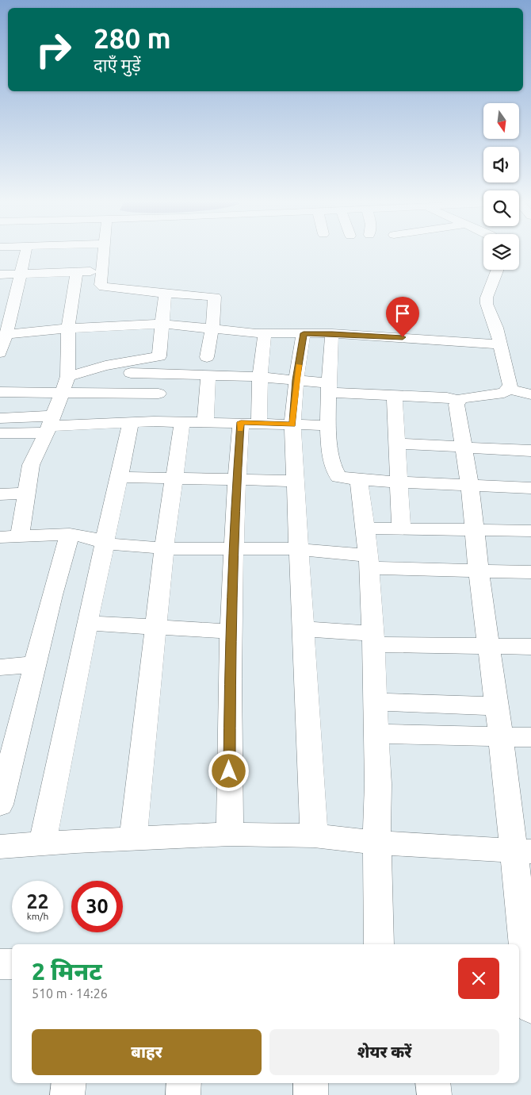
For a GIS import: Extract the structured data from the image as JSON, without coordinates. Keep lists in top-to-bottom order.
{
  "north": "bottom",
  "page": {
    "turn": ["280 m", "दाएँ मुड़ें"],
    "speed": "22 km/h",
    "limit": "30",
    "heading": ["2 मिनट", "510 m · 14:26"],
    "buttons": ["बाहर", "शेयर करें"]
  }
}
